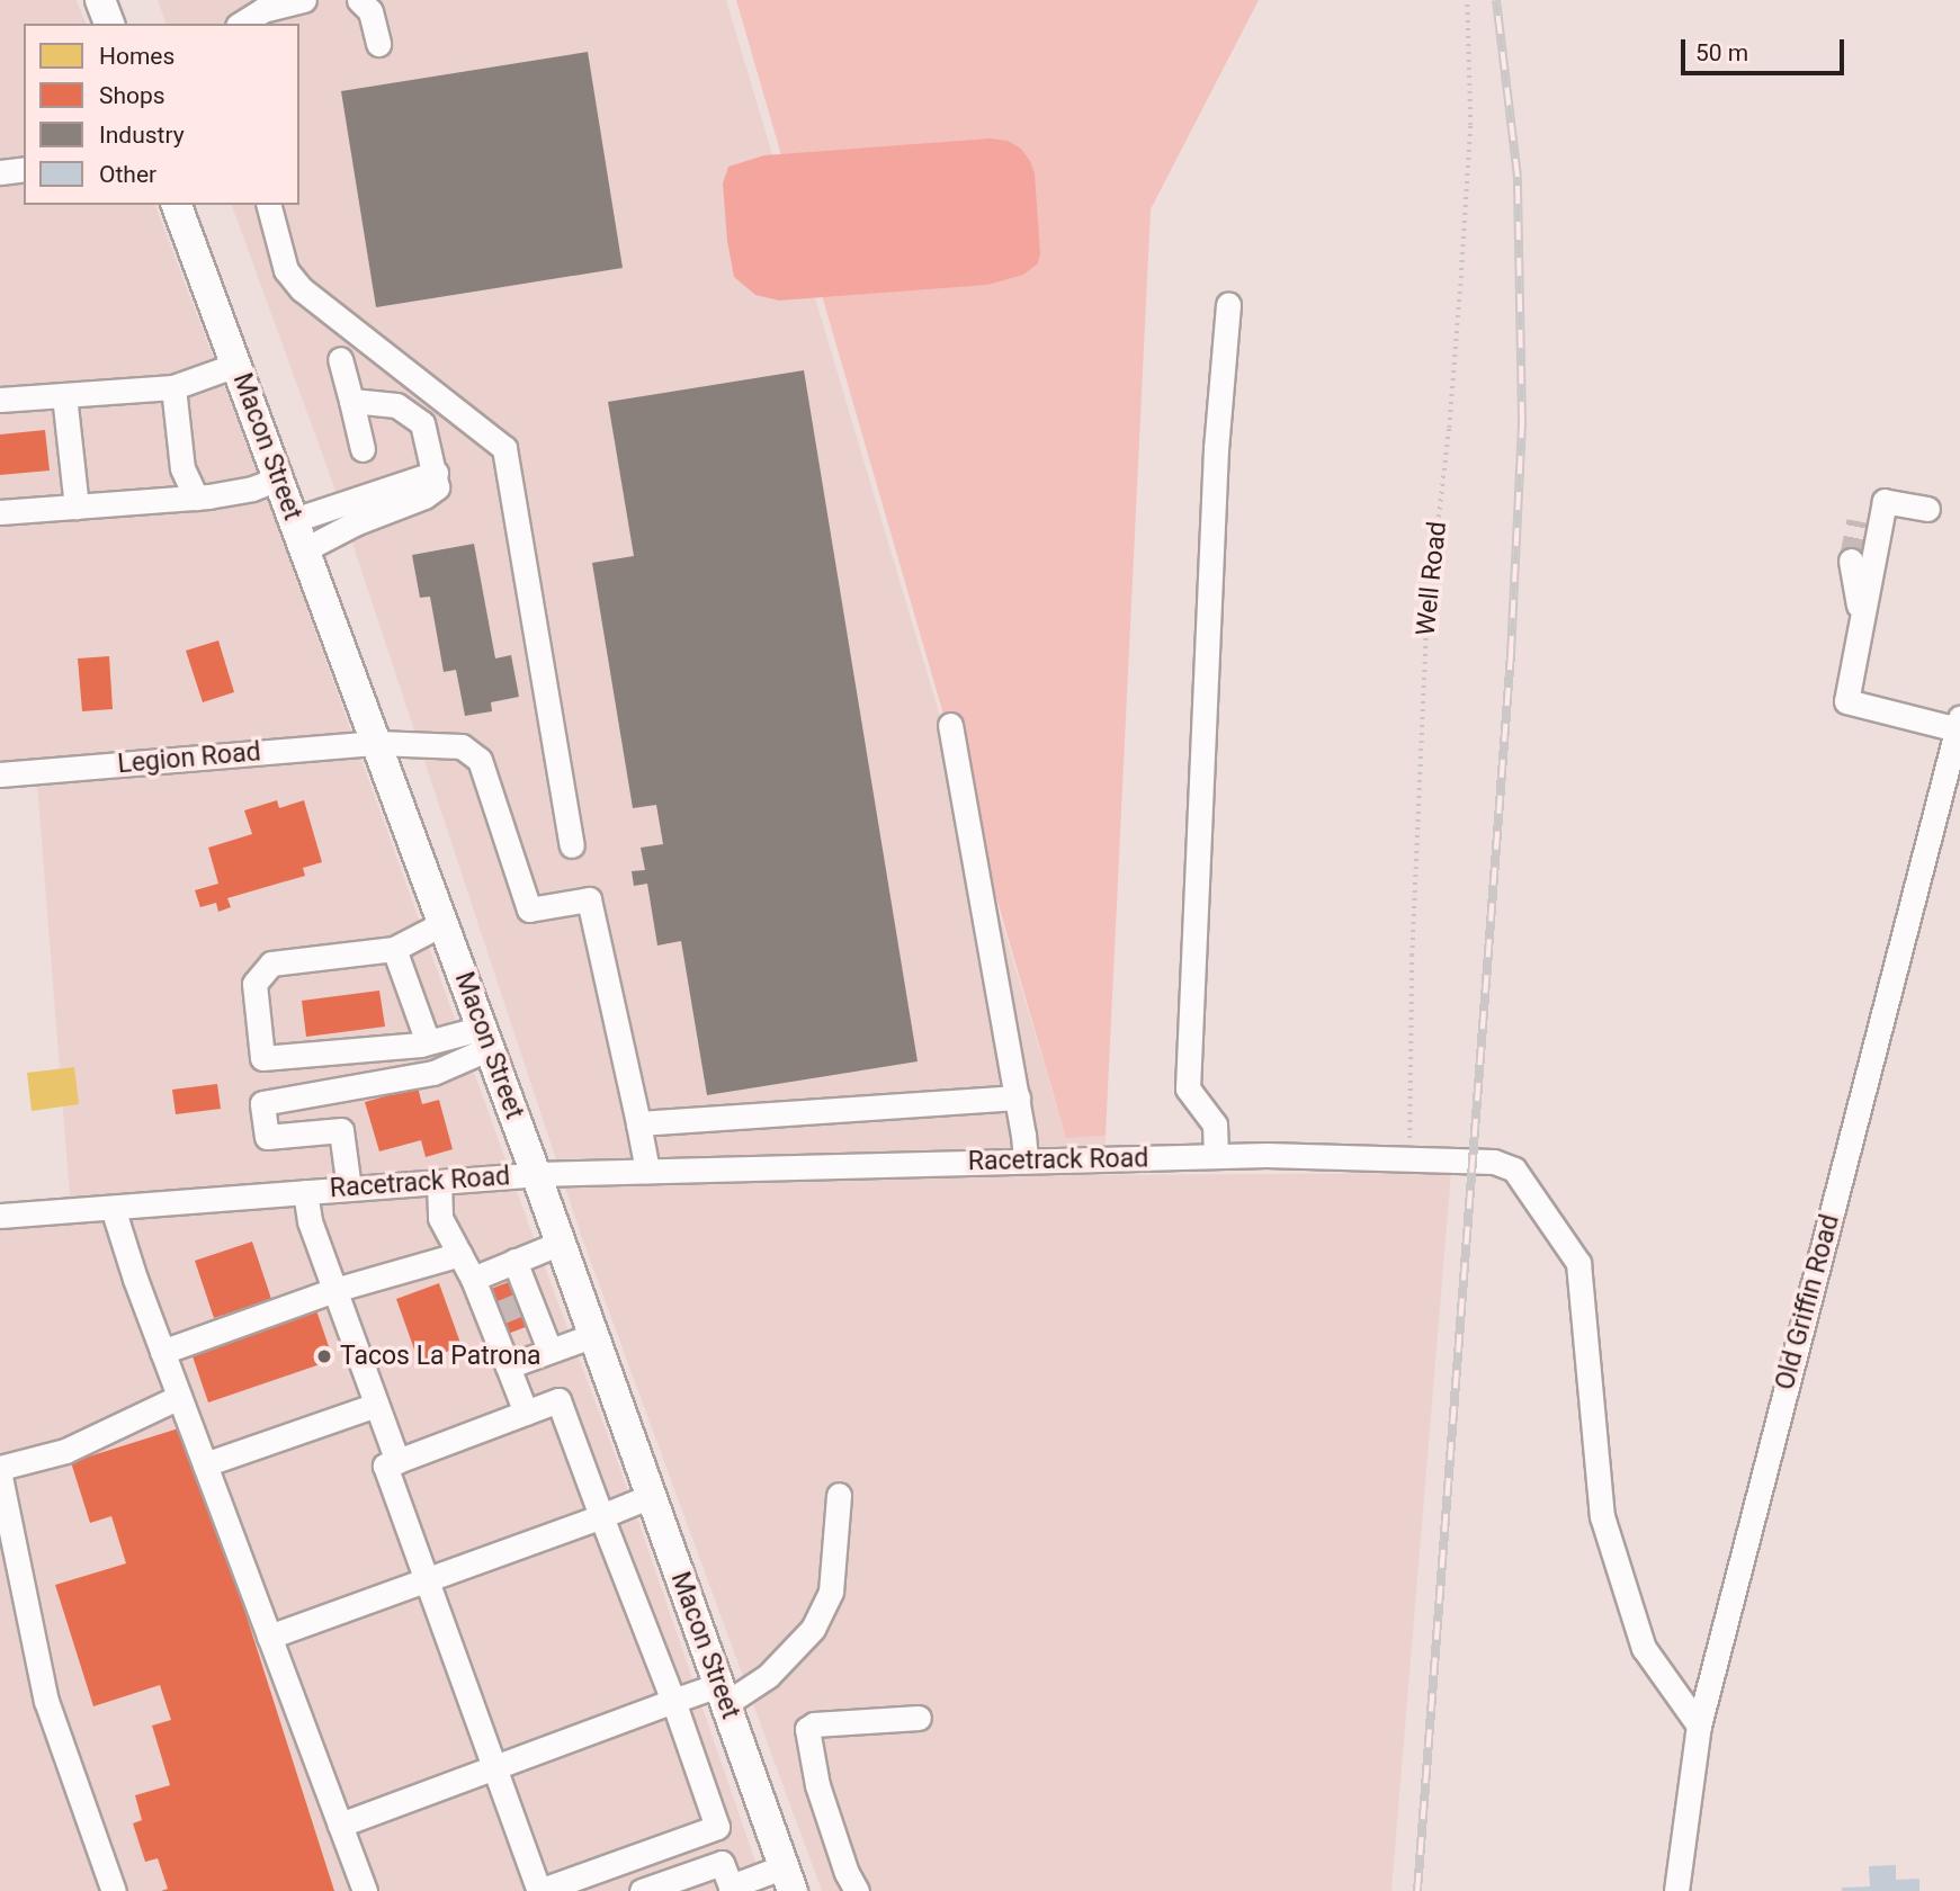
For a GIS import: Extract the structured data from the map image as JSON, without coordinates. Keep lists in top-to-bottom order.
{
  "streets": {
    "main road": ["Macon Street"],
    "street": ["Legion Road", "Racetrack Road", "Old Griffin Road"],
    "path": ["Well Road"]
  },
  "crossings": [
    ["Macon Street", "Legion Road"],
    ["Macon Street", "Racetrack Road"],
    ["Well Road", "Racetrack Road"],
    ["Racetrack Road", "Old Griffin Road"]
  ],
  "places": ["Tacos La Patrona"],
  "legend": [
    "Homes",
    "Shops",
    "Industry",
    "Other"
  ],
  "scale_bar": "50 m"
}
